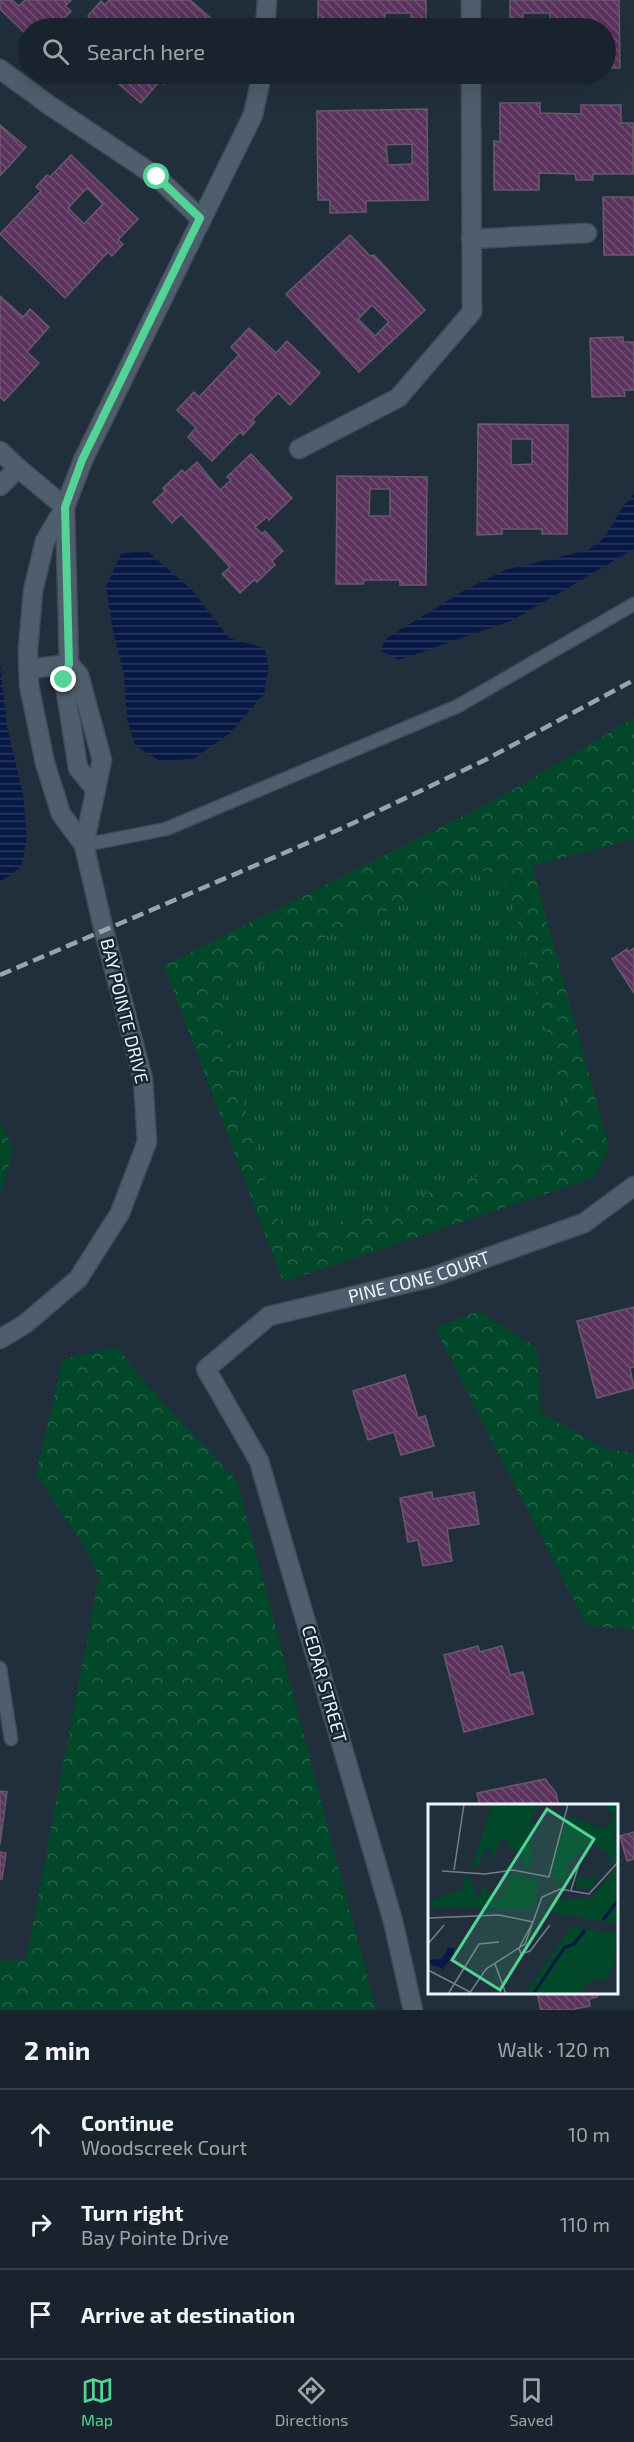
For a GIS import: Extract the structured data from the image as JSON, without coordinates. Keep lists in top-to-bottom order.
{
  "streets": {
    "street": ["BAY POINTE DRIVE", "PINE CONE COURT", "CEDAR STREET"]
  },
  "crossings": [
    ["PINE CONE COURT", "CEDAR STREET"]
  ],
  "page": {
    "search": "Search here",
    "heading": ["2 min", "Walk · 120 m"],
    "list": [
      ["Continue", "Woodscreek Court", "10 m"],
      ["Turn right", "Bay Pointe Drive", "110 m"],
      "Arrive at destination"
    ],
    "nav": ["Map", "Directions", "Saved"]
  }
}
